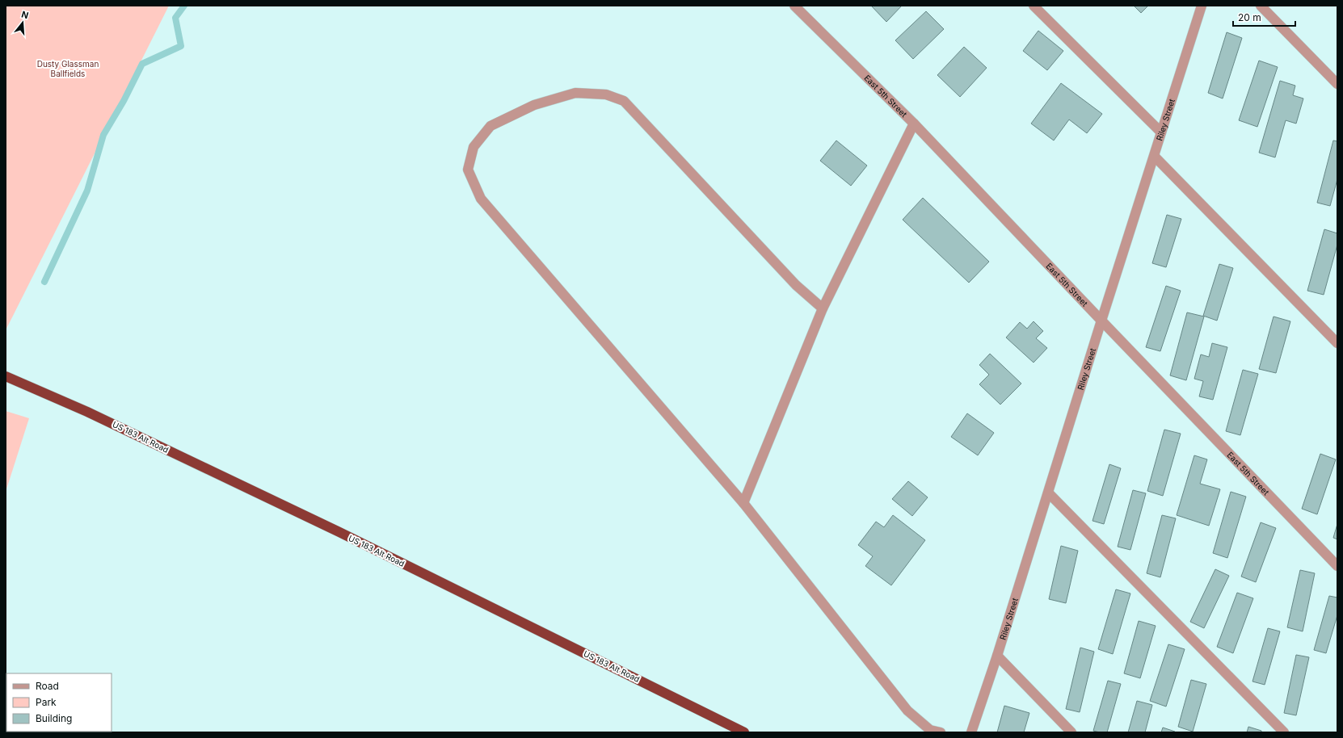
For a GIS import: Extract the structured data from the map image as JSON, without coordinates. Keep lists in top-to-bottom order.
{
  "streets": {
    "highway": ["US 183 Alt Road"],
    "street": ["East 5th Street", "Riley Street"]
  },
  "crossings": [
    ["East 5th Street", "Riley Street"]
  ],
  "parks": ["Dusty Glassman Ballfields"],
  "legend": ["Road", "Park", "Building"],
  "scale_bar": "20 m",
  "north": "top"
}
